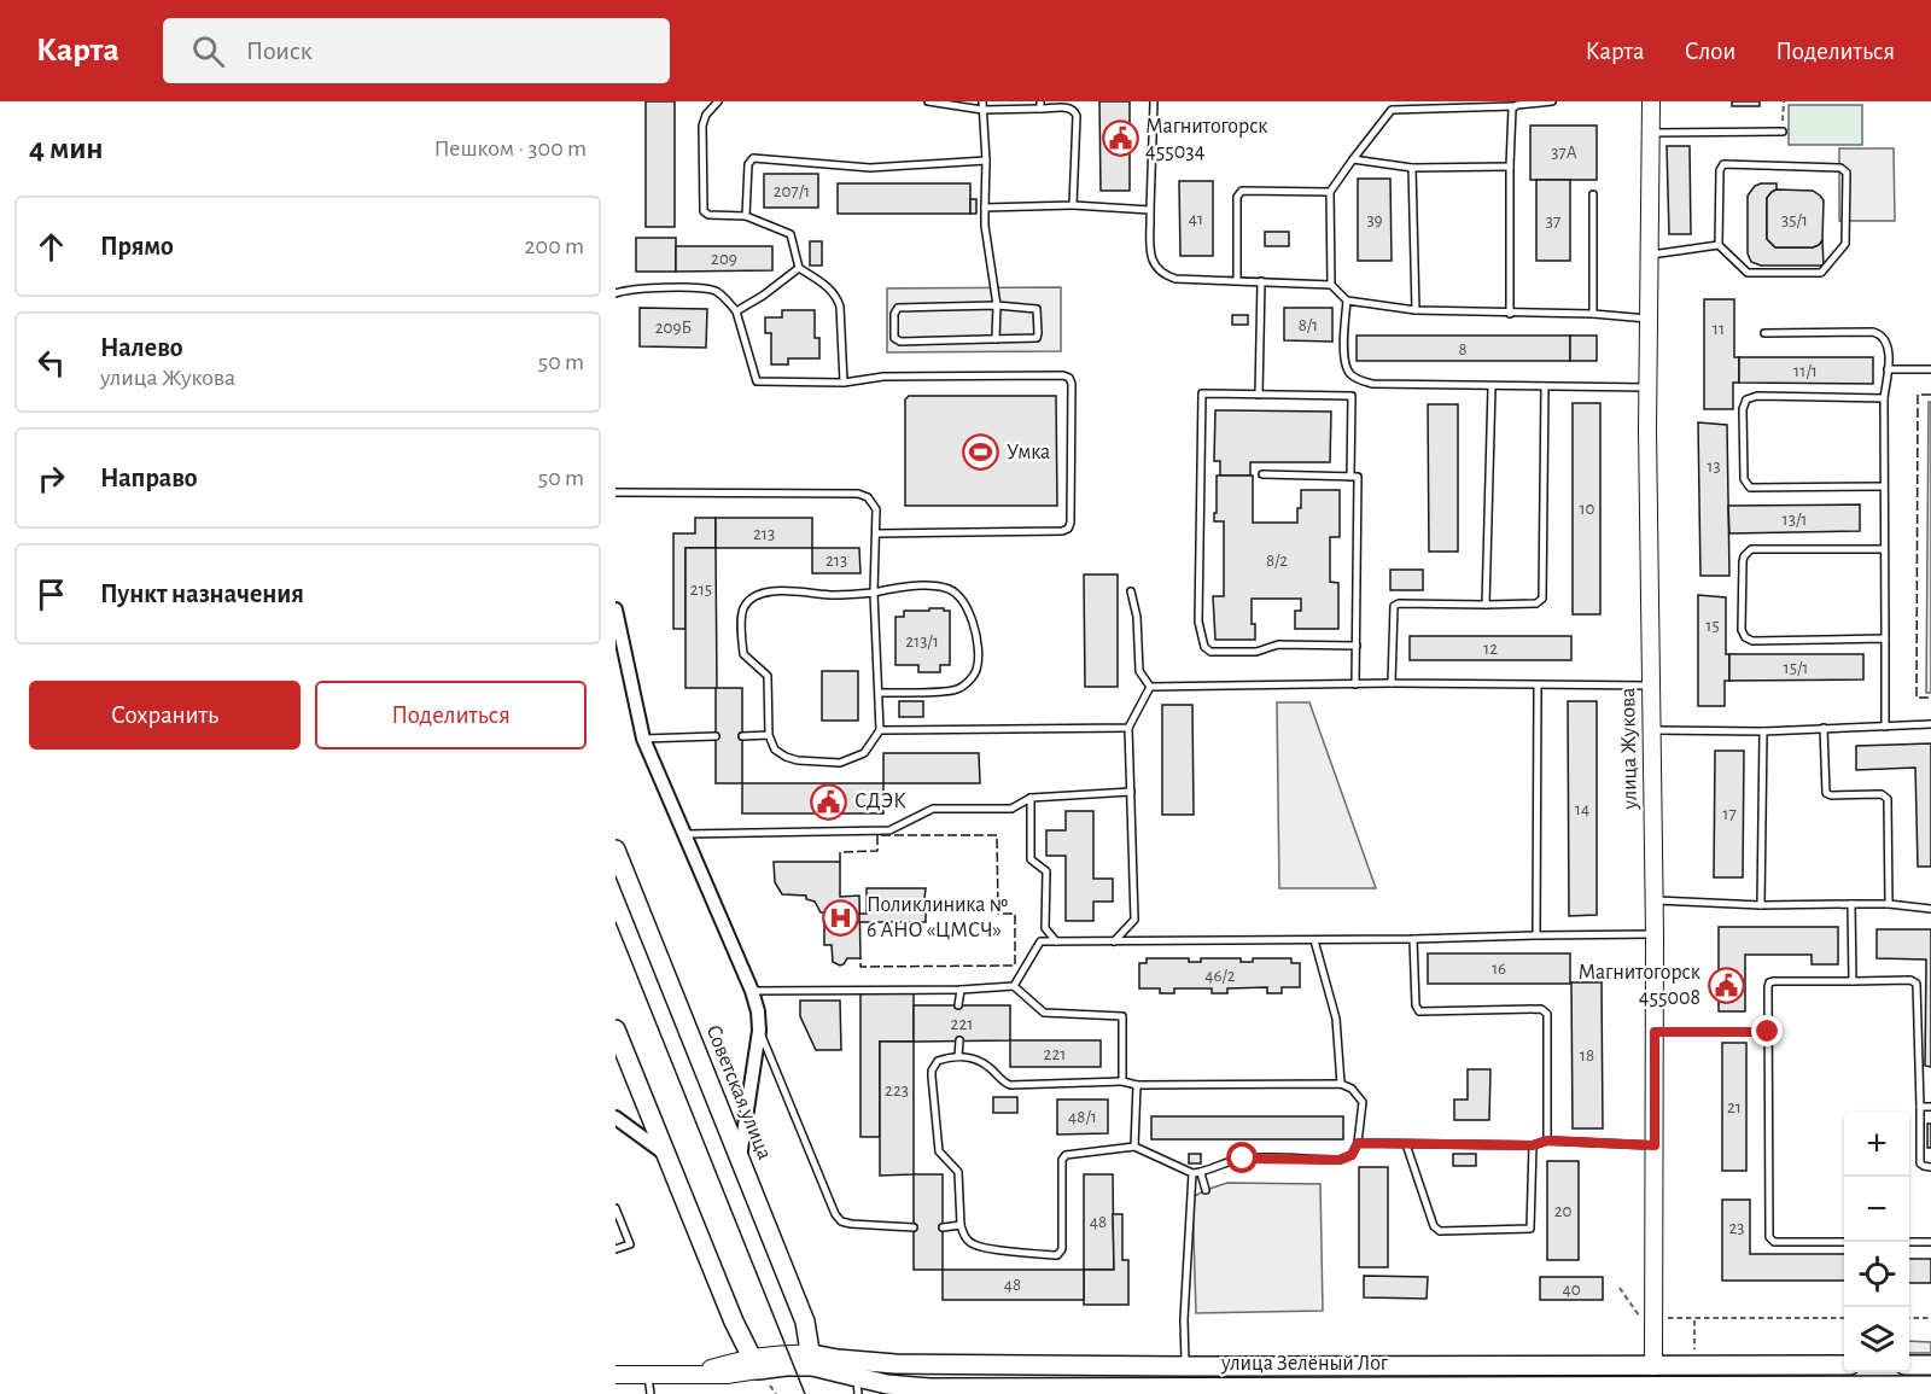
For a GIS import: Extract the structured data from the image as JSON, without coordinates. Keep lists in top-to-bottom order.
{
  "streets": {
    "main road": ["улица Жукова", "Советская улица", "улица Зелёный Лог"]
  },
  "crossings": [
    ["улица Жукова", "улица Зелёный Лог"],
    ["Советская улица", "улица Зелёный Лог"]
  ],
  "places": {
    "public building": ["Магнитогорск 455034", "СДЭК", "Магнитогорск 455008"],
    "sports": ["Умка"],
    "hospital": ["Поликлиника № 6 АНО «ЦМСЧ»"]
  },
  "house_numbers": [
    "37А",
    "207/1",
    "41",
    "39",
    "35/1",
    "37",
    "209",
    "8/1",
    "209Б",
    "11",
    "8",
    "11/1",
    "13",
    "10",
    "13/1",
    "213",
    "213",
    "8/2",
    "215",
    "15",
    "213/1",
    "12",
    "15/1",
    "14",
    "17",
    "16",
    "46/2",
    "221",
    "221",
    "18",
    "223",
    "21",
    "48/1",
    "20",
    "48",
    "23",
    "48",
    "40"
  ],
  "page": {
    "header": "Карта",
    "search": "Поиск",
    "nav": ["Карта", "Слои", "Поделиться"],
    "heading": ["4 мин", "Пешком · 300 m"],
    "list": [
      ["Прямо", "200 m"],
      ["Налево", "улица Жукова", "50 m"],
      ["Направо", "50 m"],
      "Пункт назначения"
    ],
    "buttons": ["Сохранить", "Поделиться"],
    "map_buttons": ["+", "−"]
  }
}
